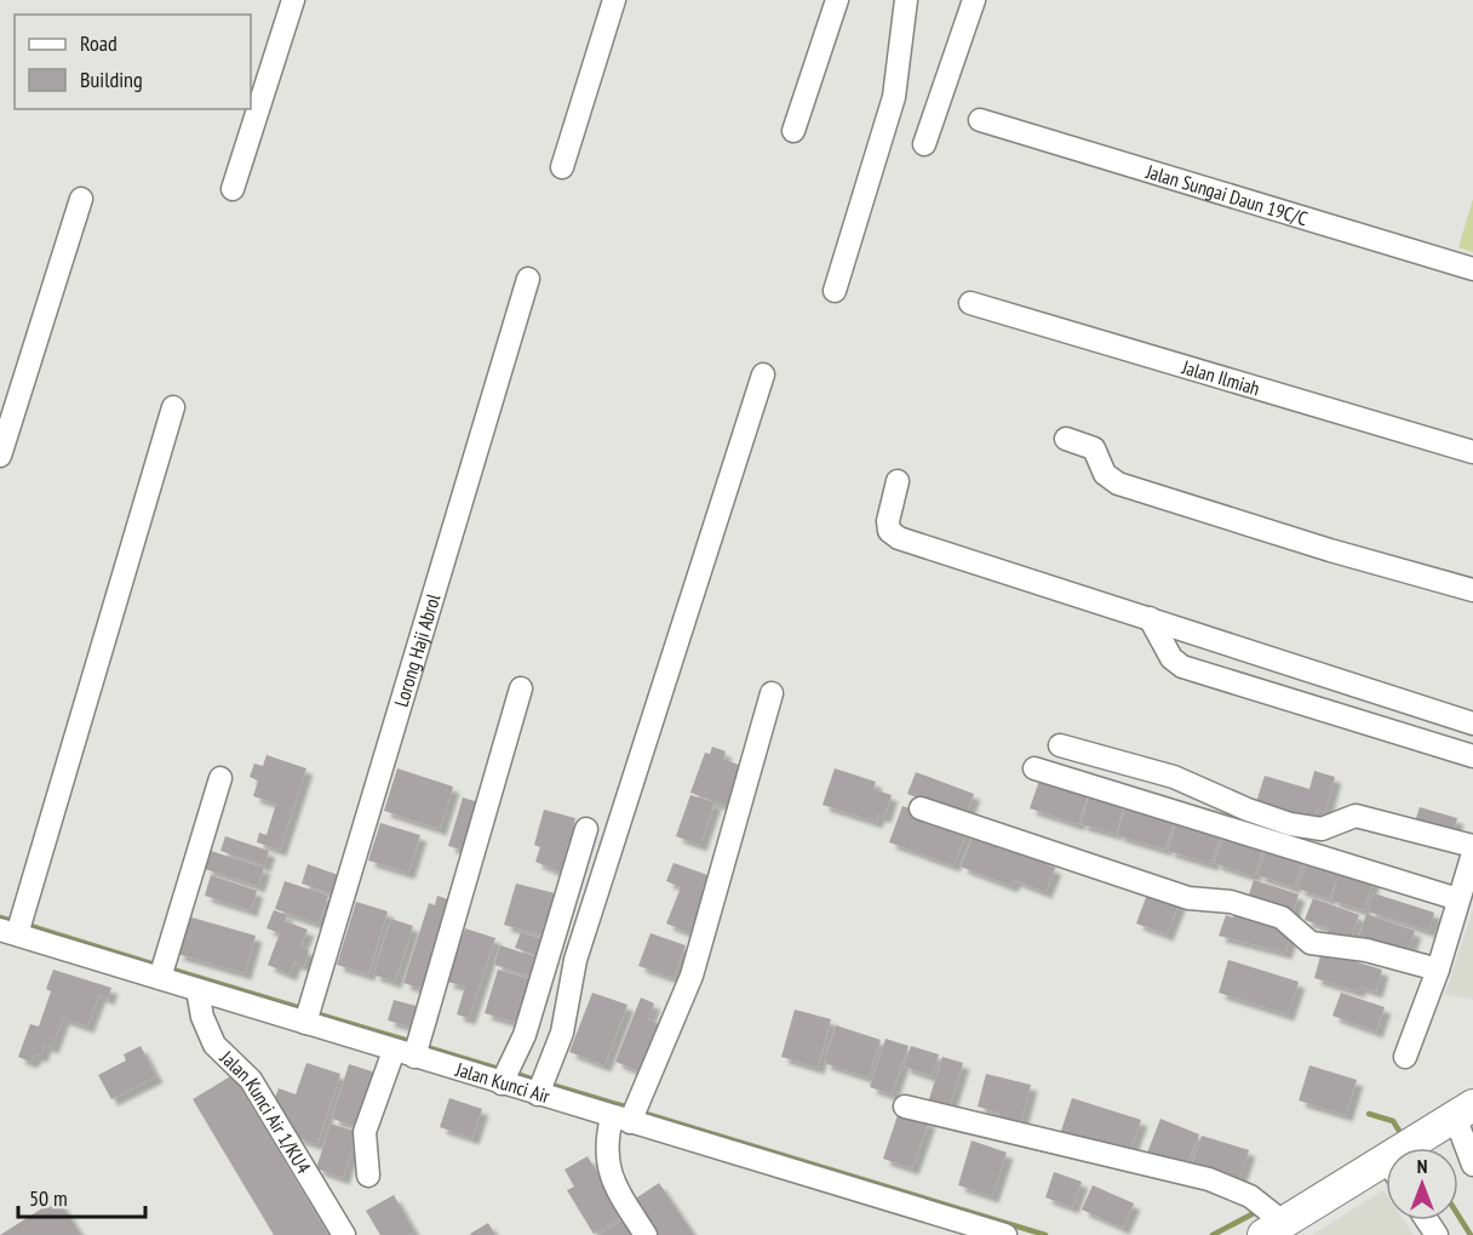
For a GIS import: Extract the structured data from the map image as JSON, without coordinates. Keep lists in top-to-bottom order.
{
  "streets": {
    "street": [
      "Jalan Sungai Daun 19C/C",
      "Jalan Ilmiah",
      "Lorong Haji Abrol",
      "Jalan Kunci Air",
      "Jalan Kunci Air 1/KU4"
    ]
  },
  "crossings": [
    ["Lorong Haji Abrol", "Jalan Kunci Air"],
    ["Jalan Kunci Air", "Jalan Kunci Air 1/KU4"]
  ],
  "legend": ["Road", "Building"],
  "scale_bar": "50 m",
  "north": "top"
}
